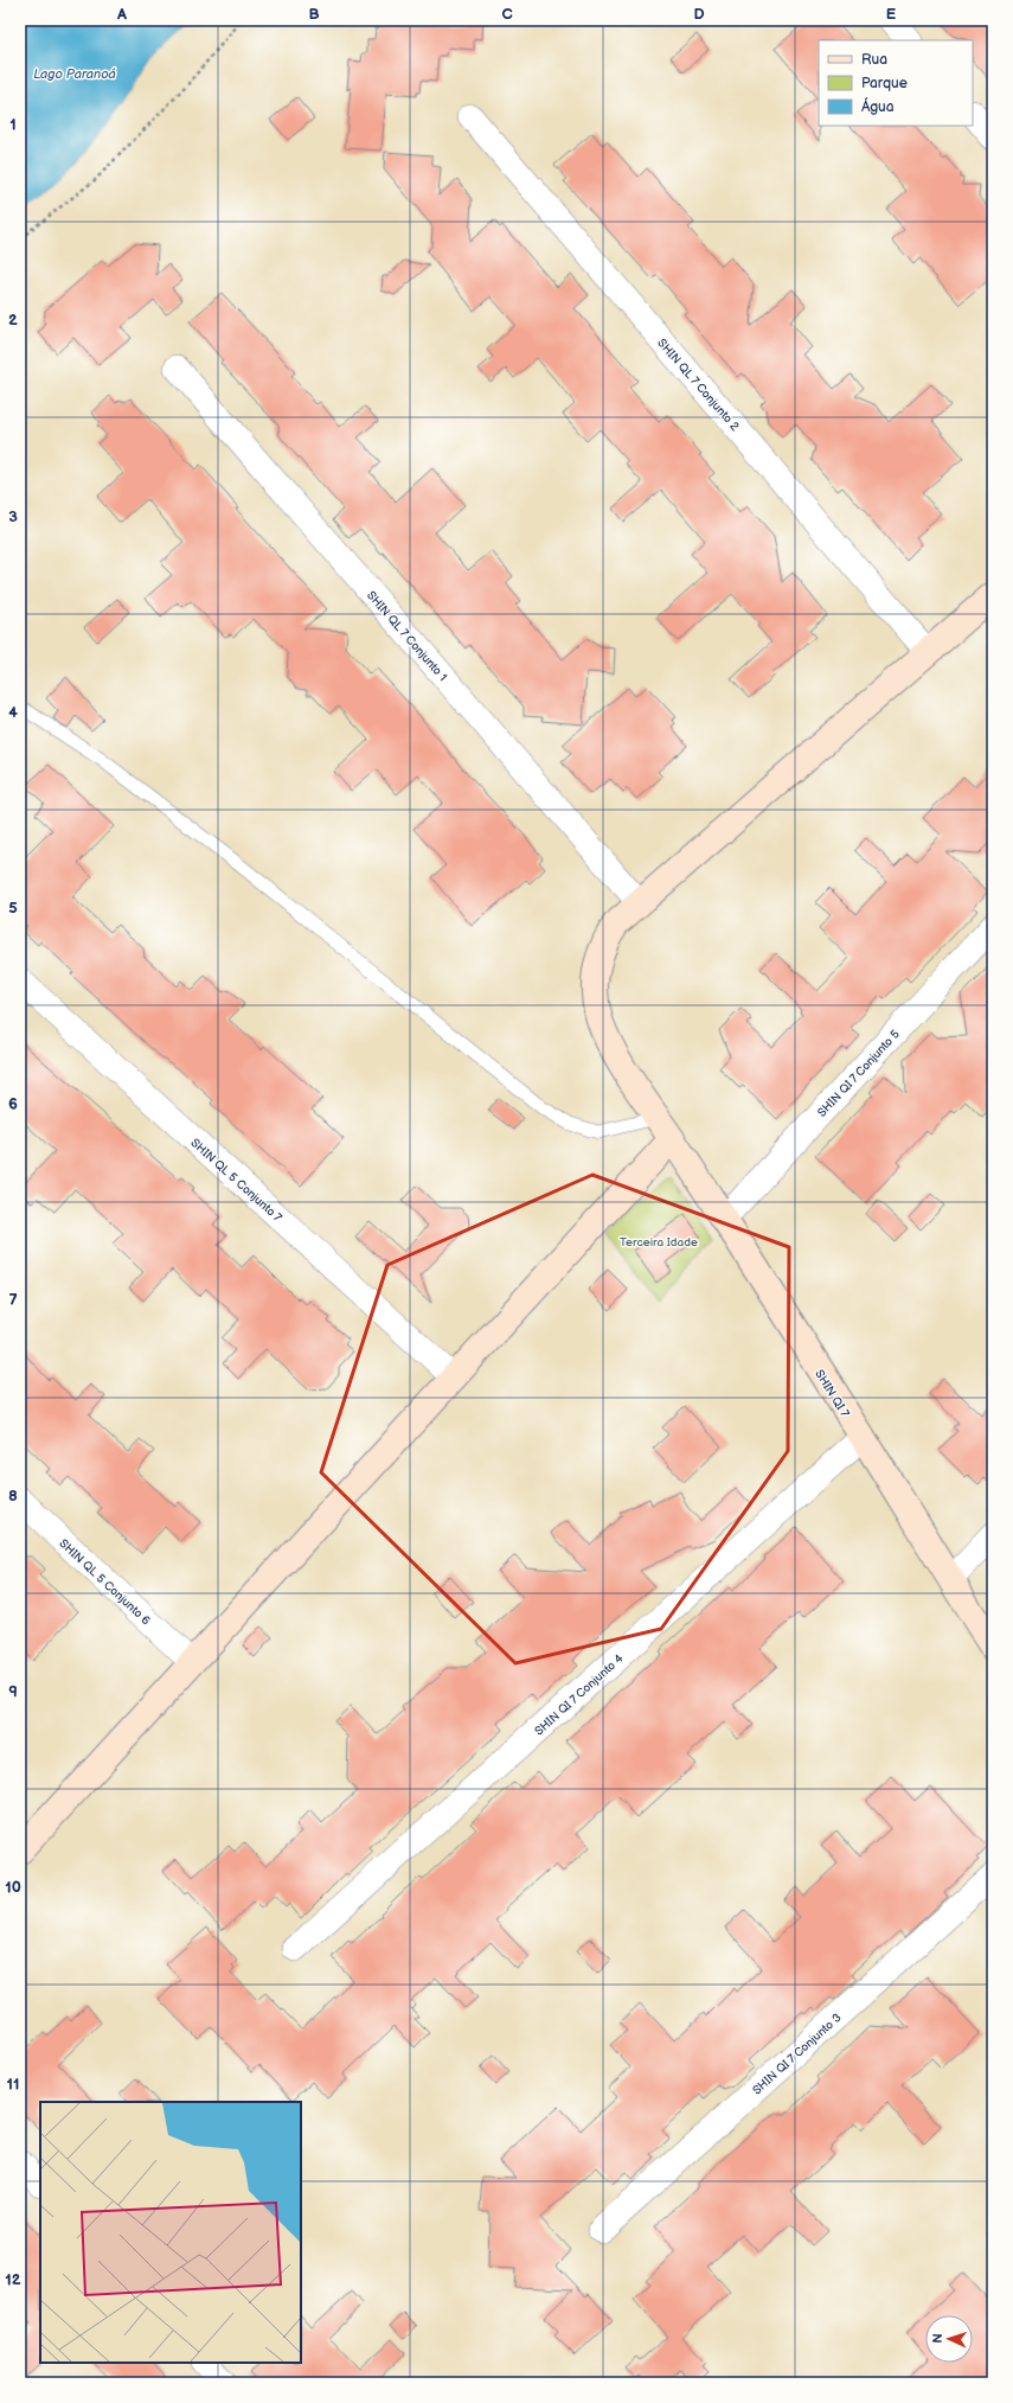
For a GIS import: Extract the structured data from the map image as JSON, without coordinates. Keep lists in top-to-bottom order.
{
  "streets": {
    "street": [
      "SHIN QL 7 Conjunto 2",
      "SHIN QL 7 Conjunto 1",
      "SHIN QI 7 Conjunto 5",
      "SHIN QL 5 Conjunto 7",
      "SHIN QI 7",
      "SHIN QL 5 Conjunto 6",
      "SHIN QI 7 Conjunto 4",
      "SHIN QI 7 Conjunto 3"
    ]
  },
  "crossings": [
    ["SHIN QL 7 Conjunto 2", "SHIN QI 7"],
    ["SHIN QL 7 Conjunto 1", "SHIN QI 7"],
    ["SHIN QI 7 Conjunto 5", "SHIN QI 7"],
    ["SHIN QI 7", "SHIN QI 7 Conjunto 4"]
  ],
  "water": ["Lago Paranoá"],
  "parks": ["Terceira Idade"],
  "legend": ["Rua", "Parque", "Água"],
  "north": "left",
  "grid": {
    "columns": [
      "A",
      "B",
      "C",
      "D",
      "E"
    ],
    "rows": [
      "1",
      "2",
      "3",
      "4",
      "5",
      "6",
      "7",
      "8",
      "9",
      "10",
      "11",
      "12"
    ]
  }
}
